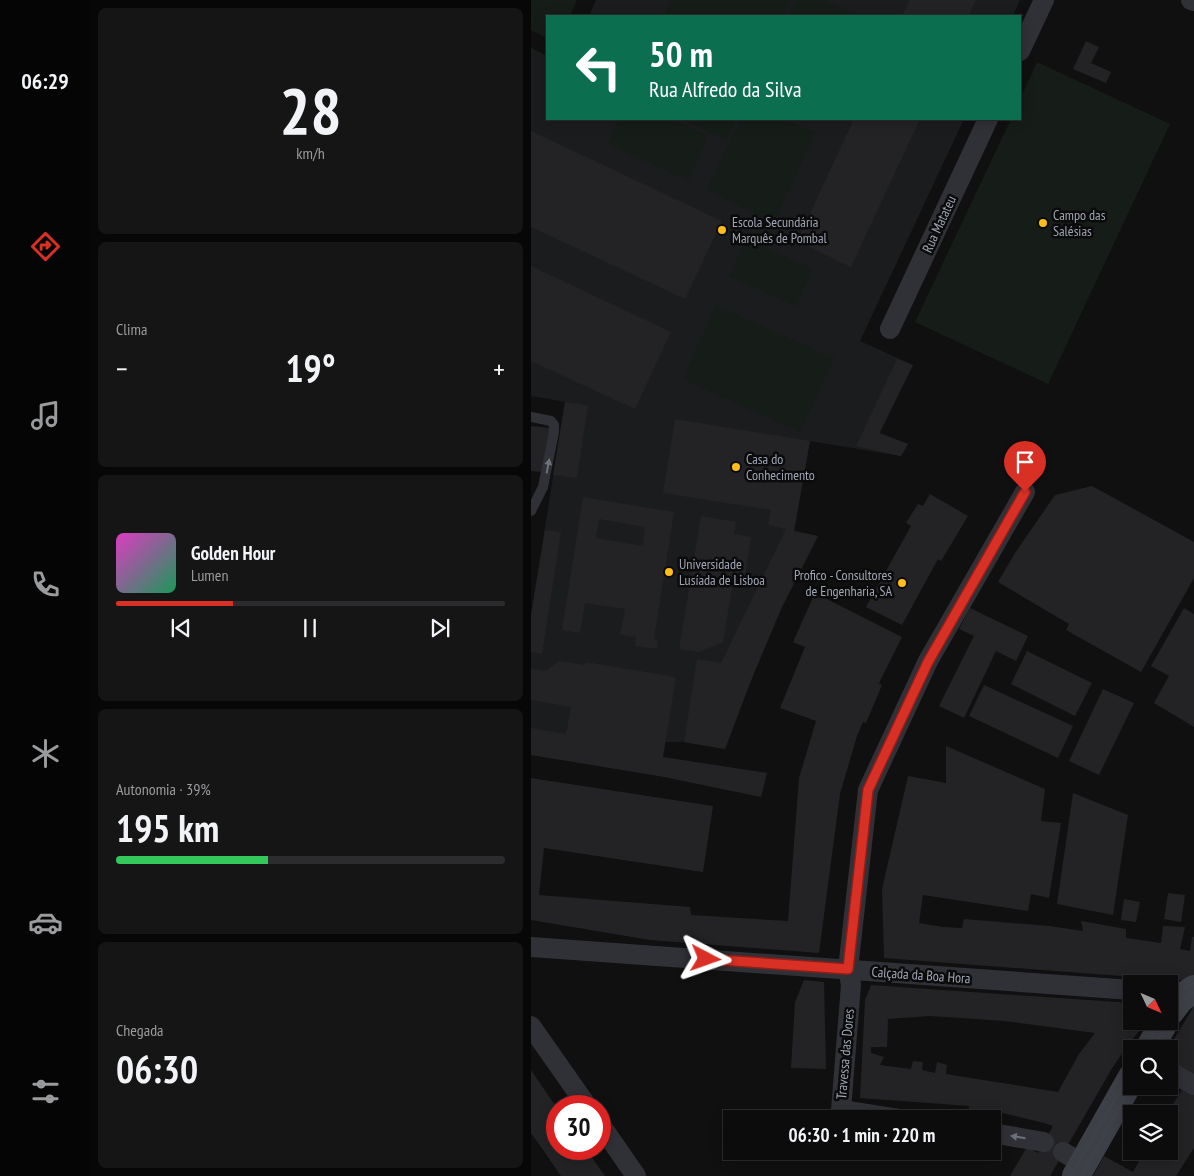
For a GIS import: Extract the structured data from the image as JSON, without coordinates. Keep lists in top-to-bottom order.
{
  "streets": {
    "street": ["Rua Matateu", "Calçada da Boa Hora", "Travessa das Dores"]
  },
  "crossings": [
    ["Calçada da Boa Hora", "Travessa das Dores"]
  ],
  "places": [
    "Campo das Salésias",
    "Escola Secundária Marquês de Pombal",
    "Casa do Conhecimento",
    "Universidade Lusíada de Lisboa",
    "Profico - Consultores de Engenharia, SA"
  ],
  "north": "bottom right",
  "page": {
    "tabs": "06:29",
    "tile": [
      ["28", "km/h"],
      "Clima",
      ["Autonomia · 39%", "195 km"],
      ["Chegada", "06:30"]
    ],
    "turn": ["50 m", "Rua Alfredo da Silva"],
    "heat": ["−", "19°", "+"],
    "song": ["Golden Hour", "Lumen"],
    "limit": "30",
    "trip": "06:30 · 1 min · 220 m"
  }
}
